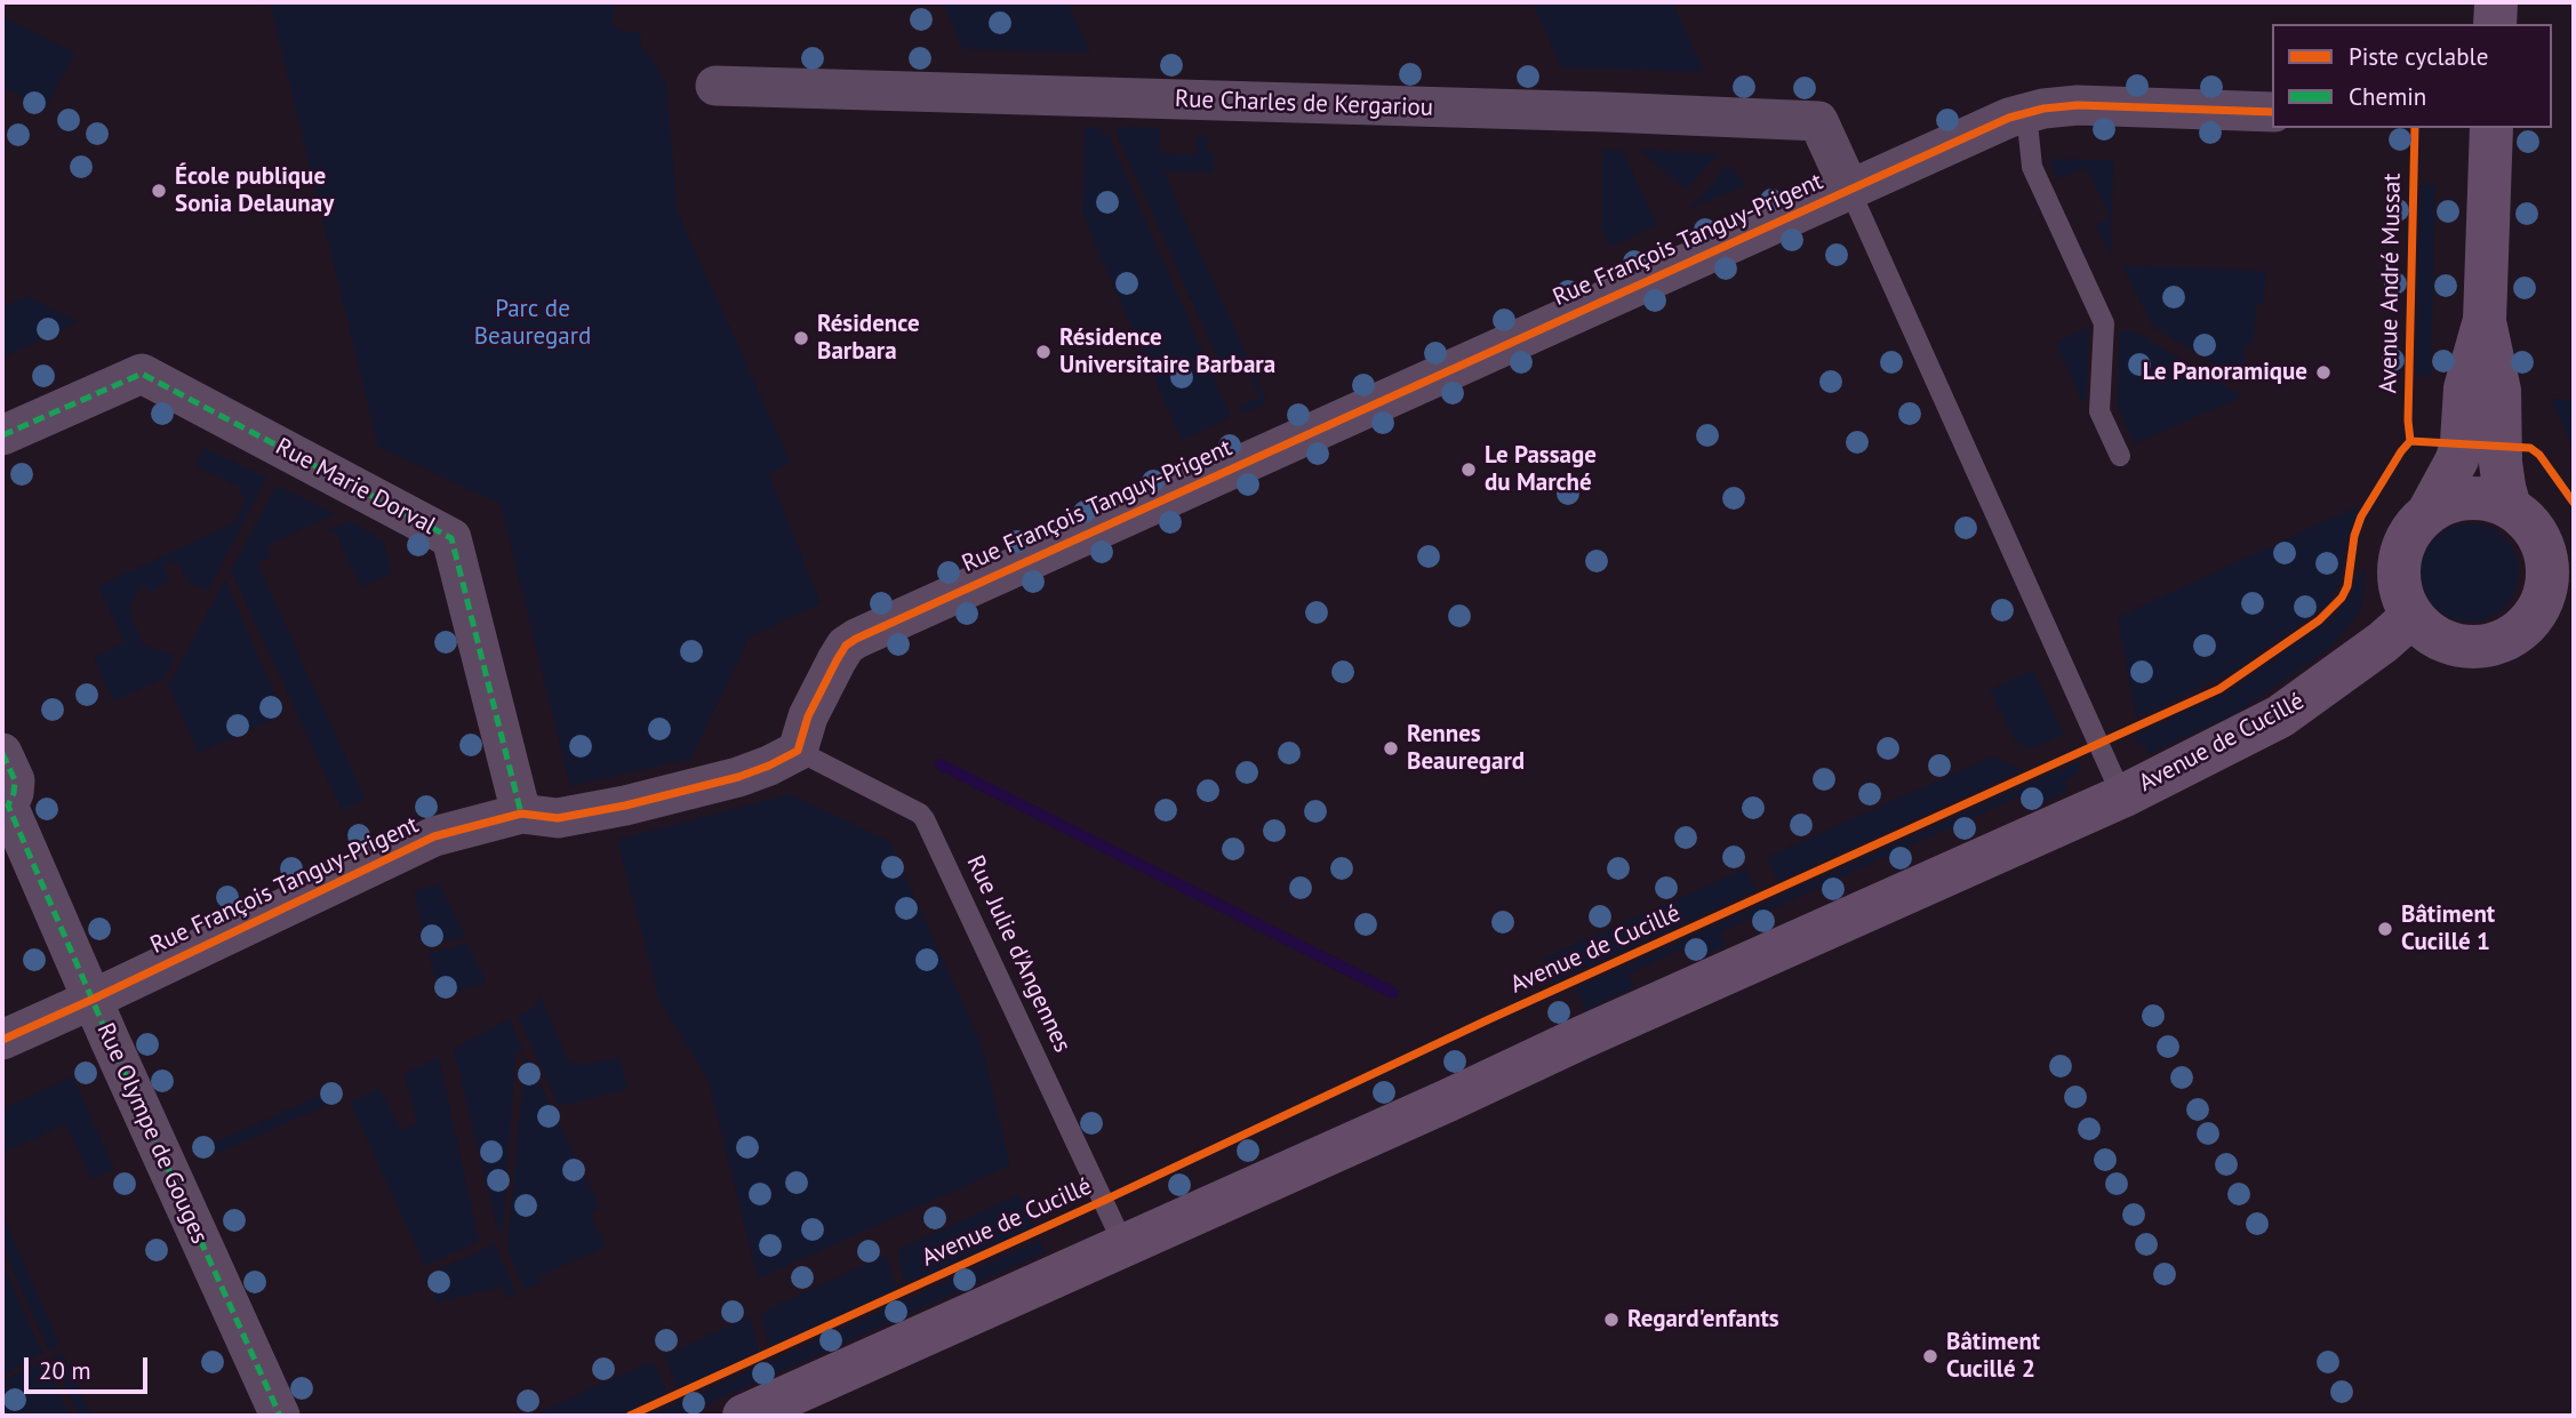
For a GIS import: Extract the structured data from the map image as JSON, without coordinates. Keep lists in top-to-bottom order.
{
  "streets": {
    "street": [
      "Rue Charles de Kergariou",
      "Rue François Tanguy-Prigent",
      "Rue Marie Dorval",
      "Avenue de Cucillé",
      "Rue Olympe de Gouges"
    ],
    "lane": ["Rue Julie d'Angennes"],
    "cycle path": ["Avenue André Mussat"]
  },
  "crossings": [
    ["Rue Charles de Kergariou", "Rue François Tanguy-Prigent"],
    ["Rue François Tanguy-Prigent", "Rue Marie Dorval"],
    ["Rue François Tanguy-Prigent", "Rue Julie d'Angennes"],
    ["Rue François Tanguy-Prigent", "Rue Olympe de Gouges"],
    ["Avenue de Cucillé", "Rue Julie d'Angennes"]
  ],
  "parks": ["Parc de Beauregard"],
  "places": [
    "École publique Sonia Delaunay",
    "Résidence Barbara",
    "Résidence Universitaire Barbara",
    "Le Panoramique",
    "Le Passage du Marché",
    "Rennes Beauregard",
    "Bâtiment Cucillé 1",
    "Regard'enfants",
    "Bâtiment Cucillé 2"
  ],
  "legend": ["Piste cyclable", "Chemin"],
  "scale_bar": "20 m"
}
